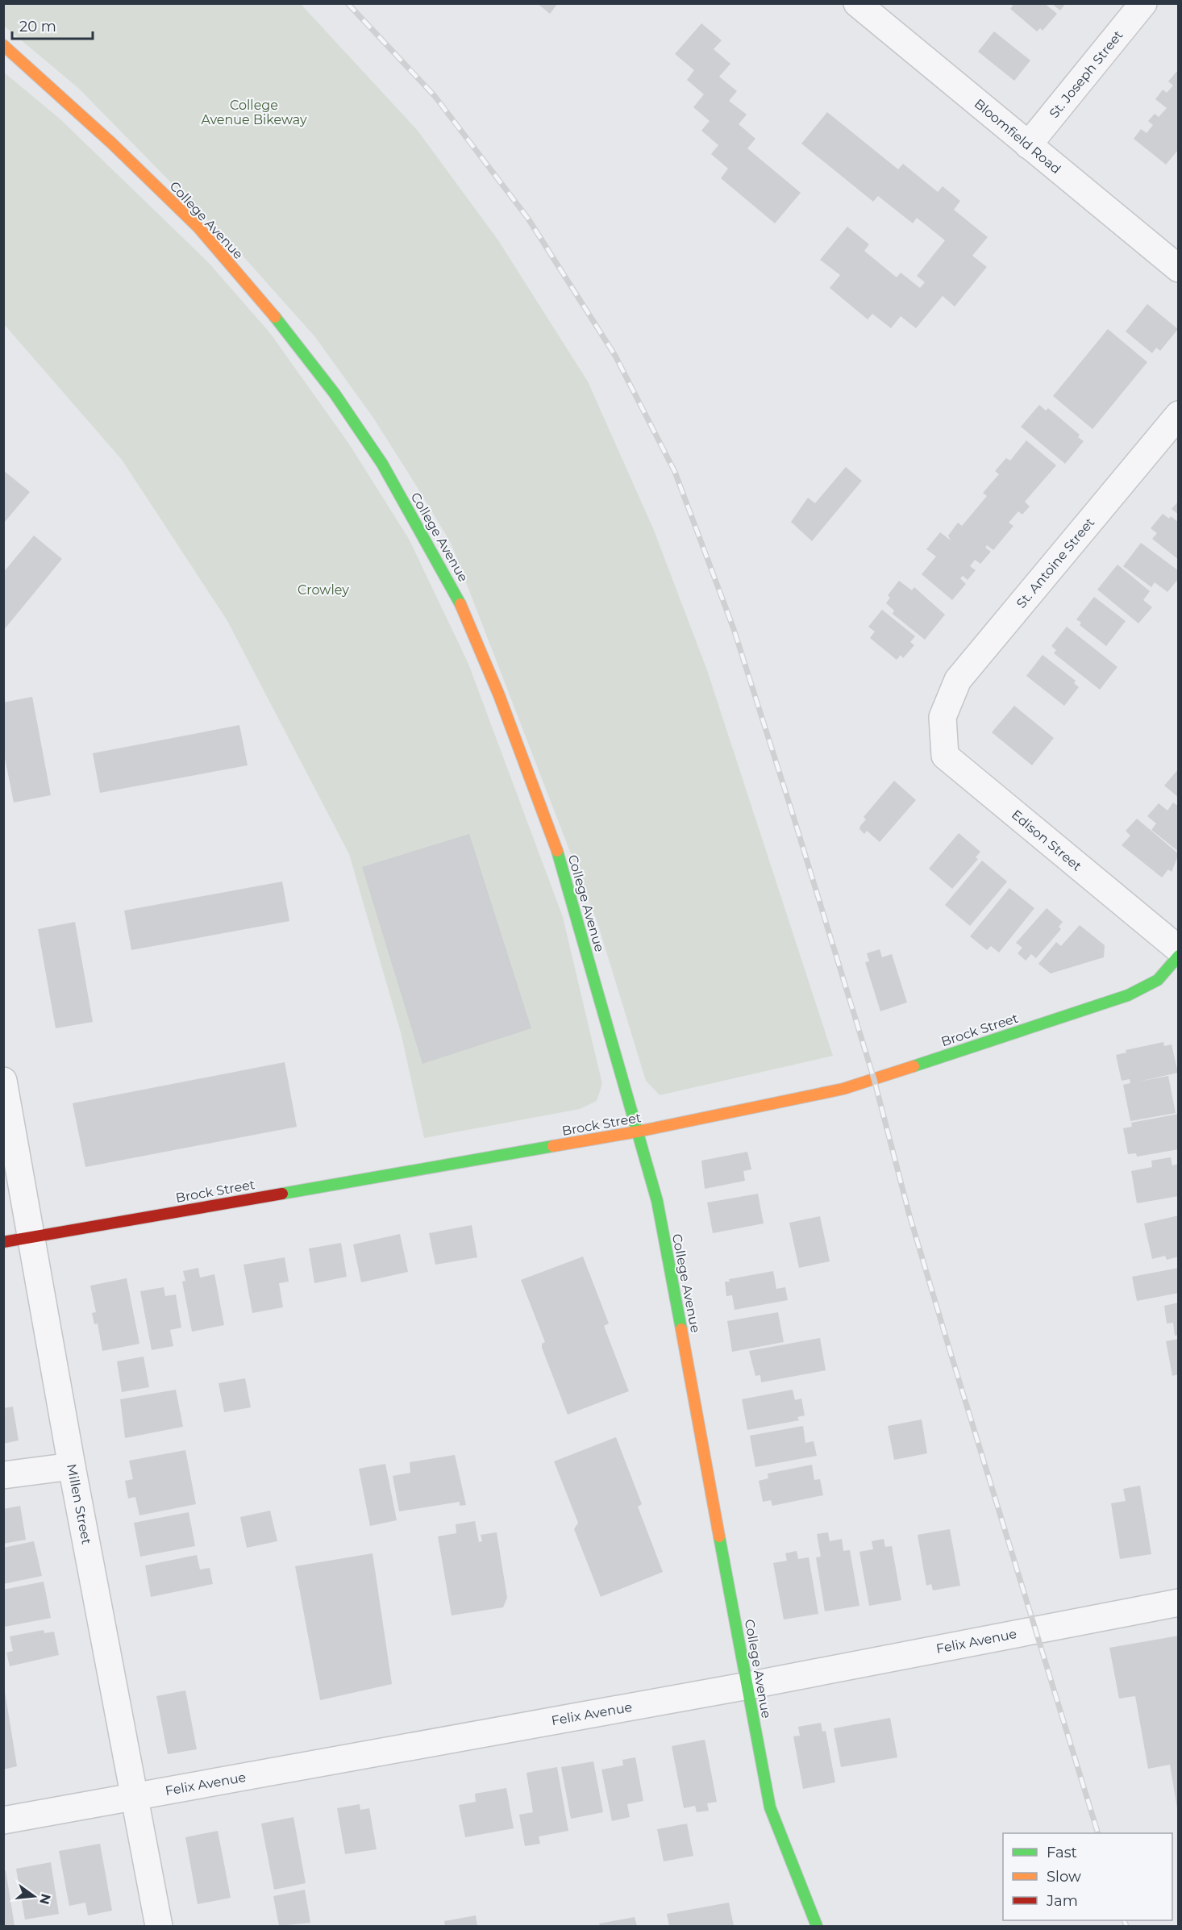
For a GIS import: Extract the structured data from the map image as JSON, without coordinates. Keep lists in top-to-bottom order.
{
  "streets": {
    "street": [
      "St. Joseph Street",
      "Bloomfield Road",
      "College Avenue",
      "St. Antoine Street",
      "Edison Street",
      "Brock Street",
      "Millen Street",
      "Felix Avenue"
    ]
  },
  "crossings": [
    ["St. Joseph Street", "Bloomfield Road"],
    ["College Avenue", "Brock Street"],
    ["College Avenue", "Felix Avenue"],
    ["St. Antoine Street", "Edison Street"],
    ["Brock Street", "Millen Street"],
    ["Millen Street", "Felix Avenue"]
  ],
  "parks": ["College Avenue Bikeway", "Crowley"],
  "legend": ["Fast", "Slow", "Jam"],
  "scale_bar": "20 m",
  "north": "right"
}
